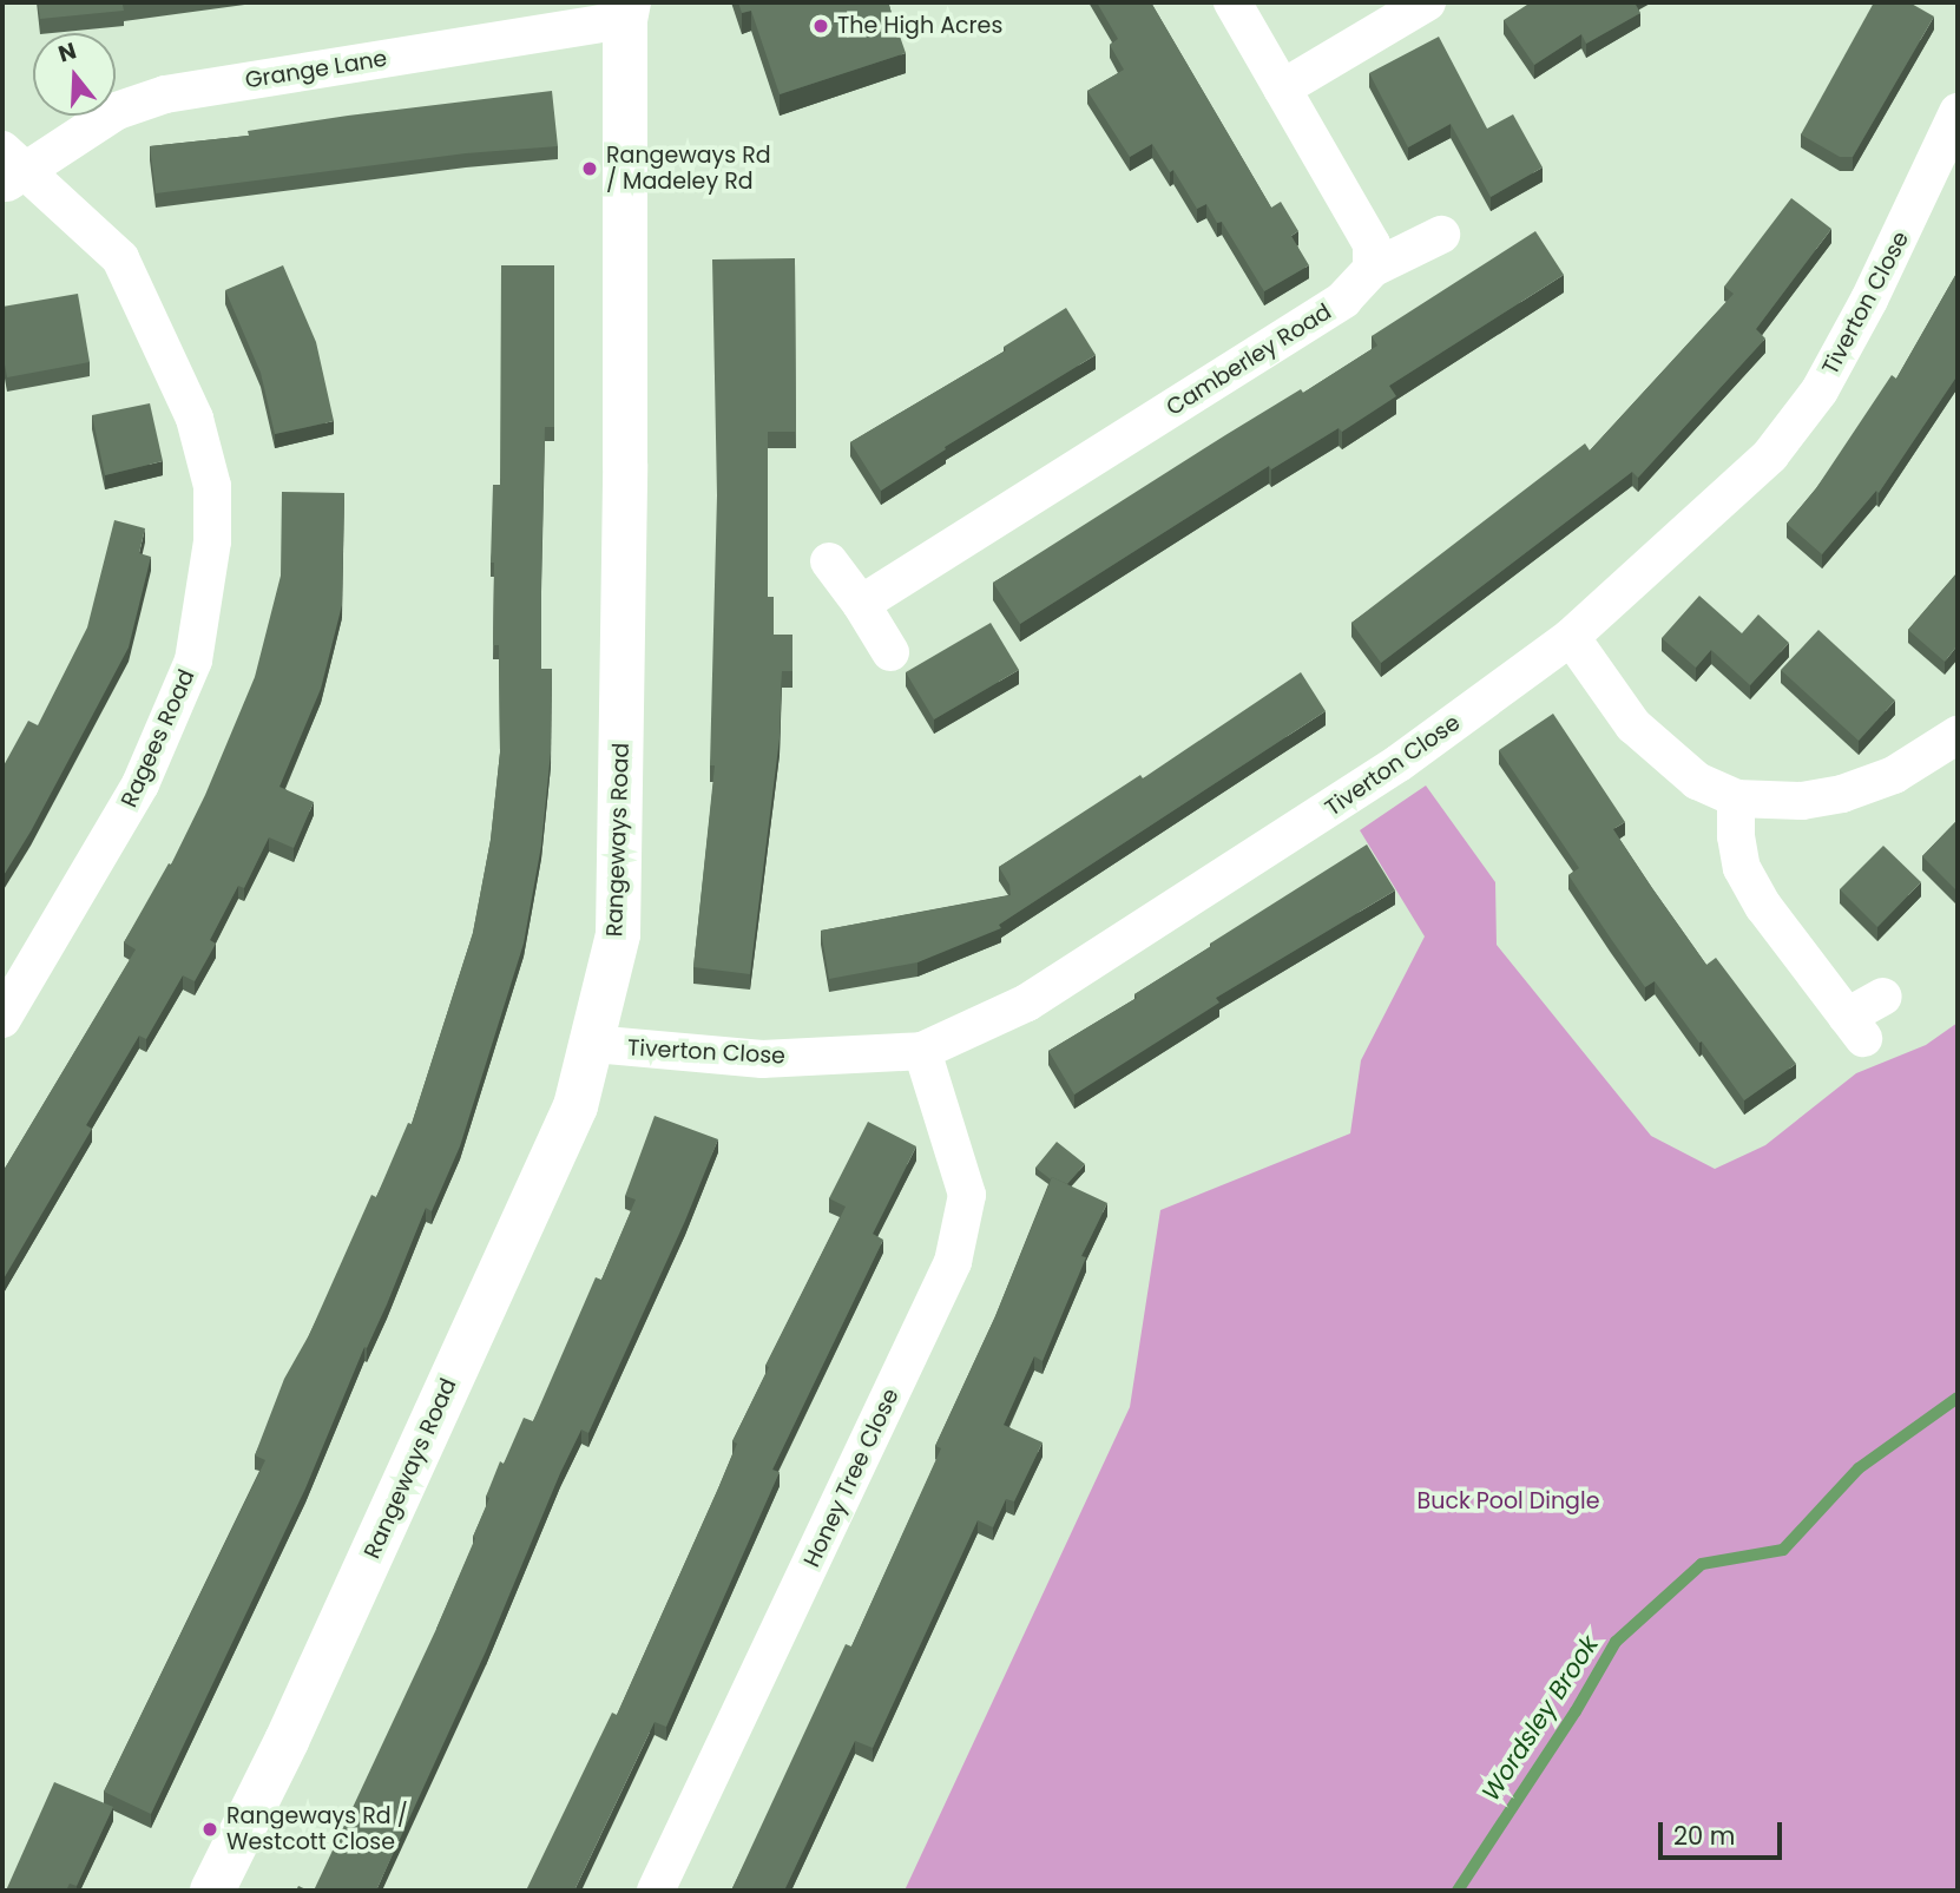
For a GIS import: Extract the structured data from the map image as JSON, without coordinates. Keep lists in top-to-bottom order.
{
  "streets": {
    "street": [
      "Grange Lane",
      "Tiverton Close",
      "Camberley Road",
      "Ragees Road",
      "Rangeways Road",
      "Honey Tree Close"
    ]
  },
  "crossings": [
    ["Grange Lane", "Ragees Road"],
    ["Grange Lane", "Rangeways Road"],
    ["Tiverton Close", "Rangeways Road"],
    ["Tiverton Close", "Honey Tree Close"]
  ],
  "water": ["Wordsley Brook"],
  "parks": ["Buck Pool Dingle"],
  "places": ["The High Acres", "Rangeways Rd / Madeley Rd", "Rangeways Rd / Westcott Close"],
  "scale_bar": "20 m",
  "north": "top"
}
